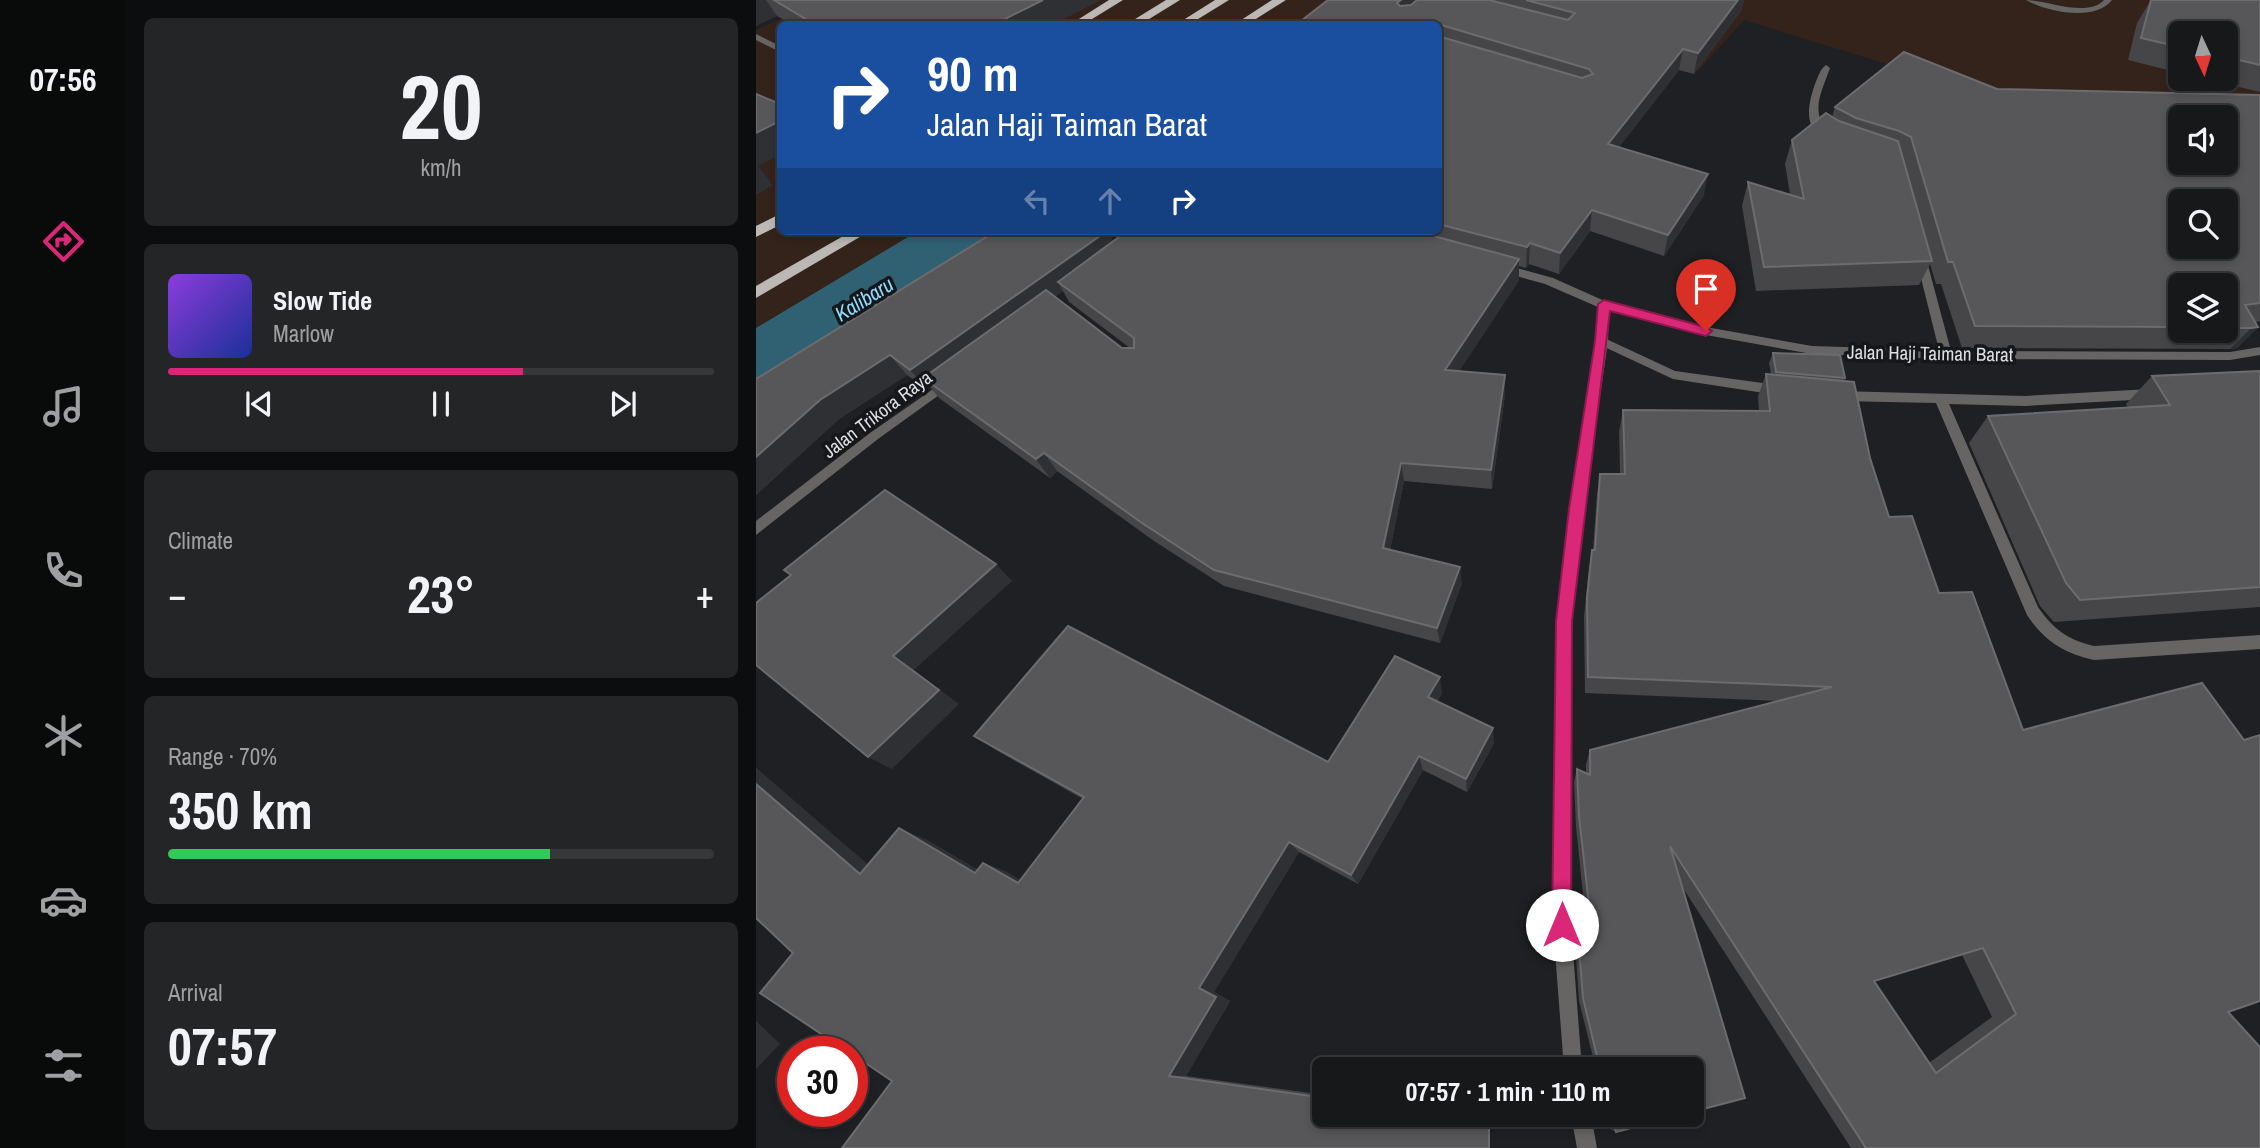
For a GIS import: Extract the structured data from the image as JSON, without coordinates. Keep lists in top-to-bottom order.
{
  "streets": {
    "street": ["Jalan Haji Taiman Barat", "Jalan Trikora Raya"]
  },
  "water": ["Kalibaru"],
  "north": "bottom",
  "page": {
    "tabs": "07:56",
    "tile": [
      ["20", "km/h"],
      "Climate",
      ["Range · 70%", "350 km"],
      ["Arrival", "07:57"]
    ],
    "turn": ["90 m", "Jalan Haji Taiman Barat"],
    "song": ["Slow Tide", "Marlow"],
    "heat": ["−", "23°", "+"],
    "limit": "30",
    "trip": "07:57 · 1 min · 110 m"
  }
}
